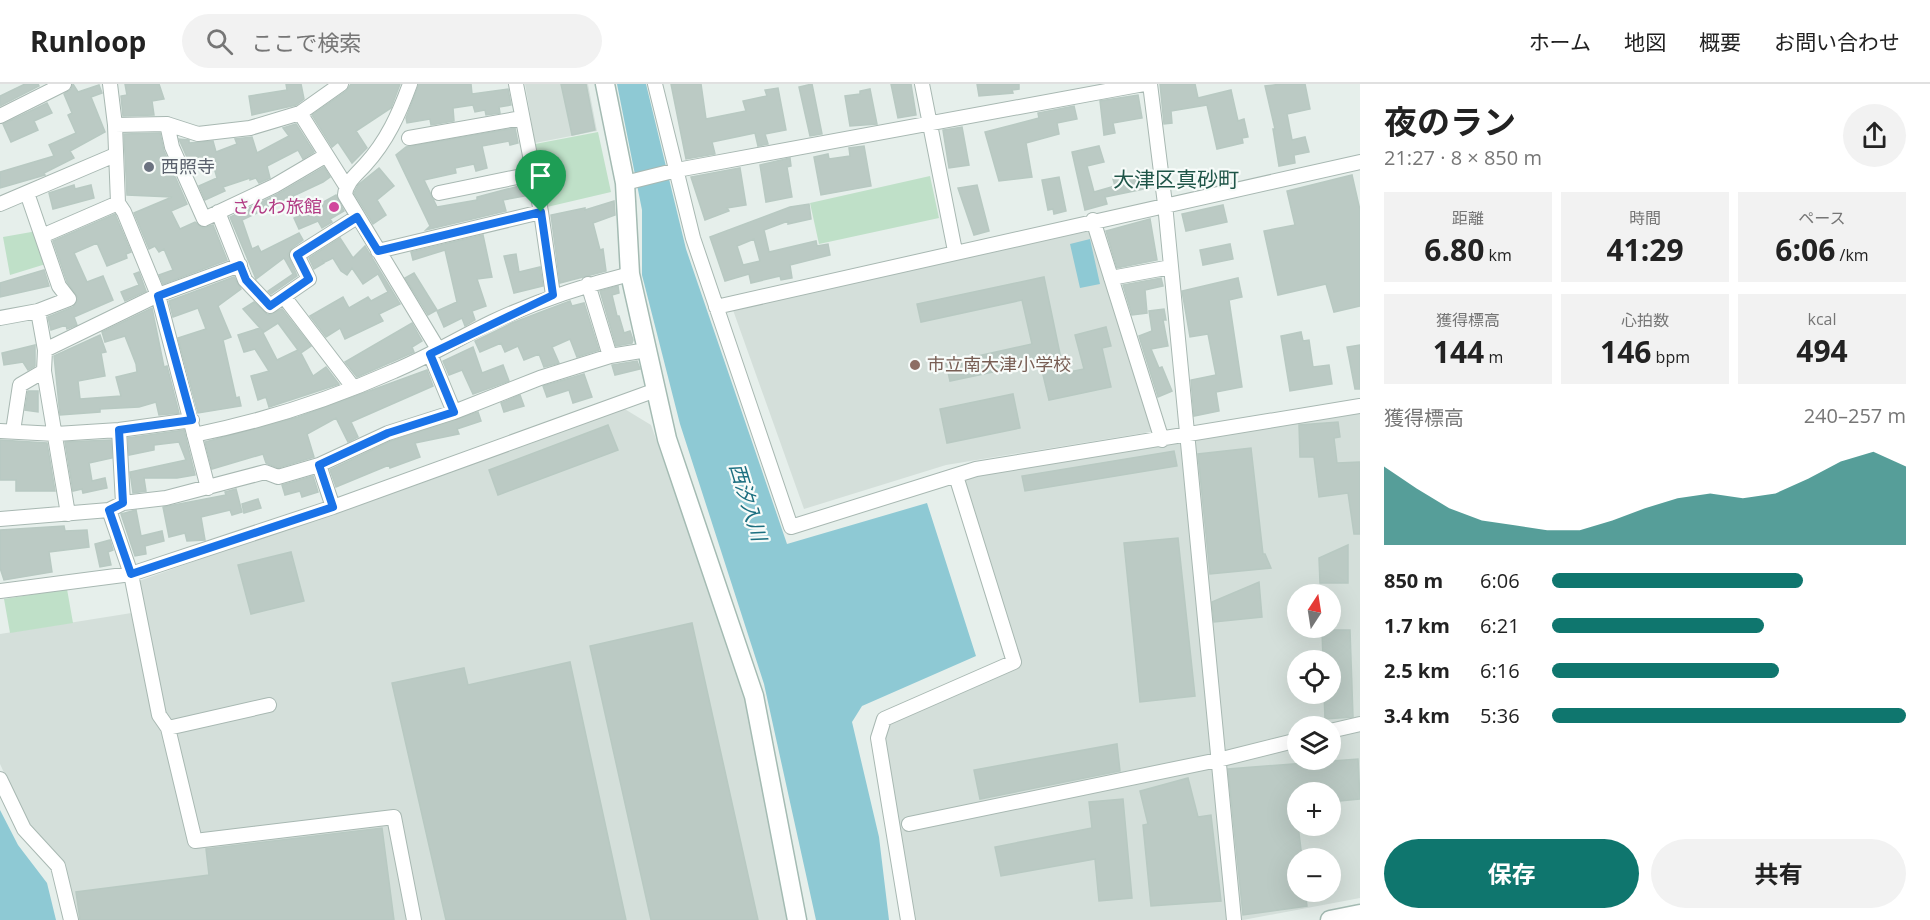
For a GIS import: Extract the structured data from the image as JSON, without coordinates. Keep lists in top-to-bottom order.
{
  "districts": ["大津区真砂町"],
  "water": ["西汐入川"],
  "places": ["西照寺", "さんわ旅館", "市立南大津小学校"],
  "north": "top",
  "page": {
    "header": "Runloop",
    "search": "ここで検索",
    "nav": [
      "ホーム",
      "地図",
      "概要",
      "お問い合わせ"
    ],
    "heading": ["夜のラン", "21:27 · 8 × 850 m"],
    "stats": [
      ["距離", "6.80 km"],
      ["時間", "41:29"],
      ["ペース", "6:06 /km"],
      ["獲得標高", "144 m"],
      ["心拍数", "146 bpm"],
      ["kcal", "494"]
    ],
    "chart": ["獲得標高", "240–257 m"],
    "list": [
      {
        "name": "850 m",
        "note": "6:06"
      },
      {
        "name": "1.7 km",
        "note": "6:21"
      },
      {
        "name": "2.5 km",
        "note": "6:16"
      },
      {
        "name": "3.4 km",
        "note": "5:36"
      }
    ],
    "map_buttons": ["+", "−"],
    "buttons": ["保存", "共有"]
  }
}
